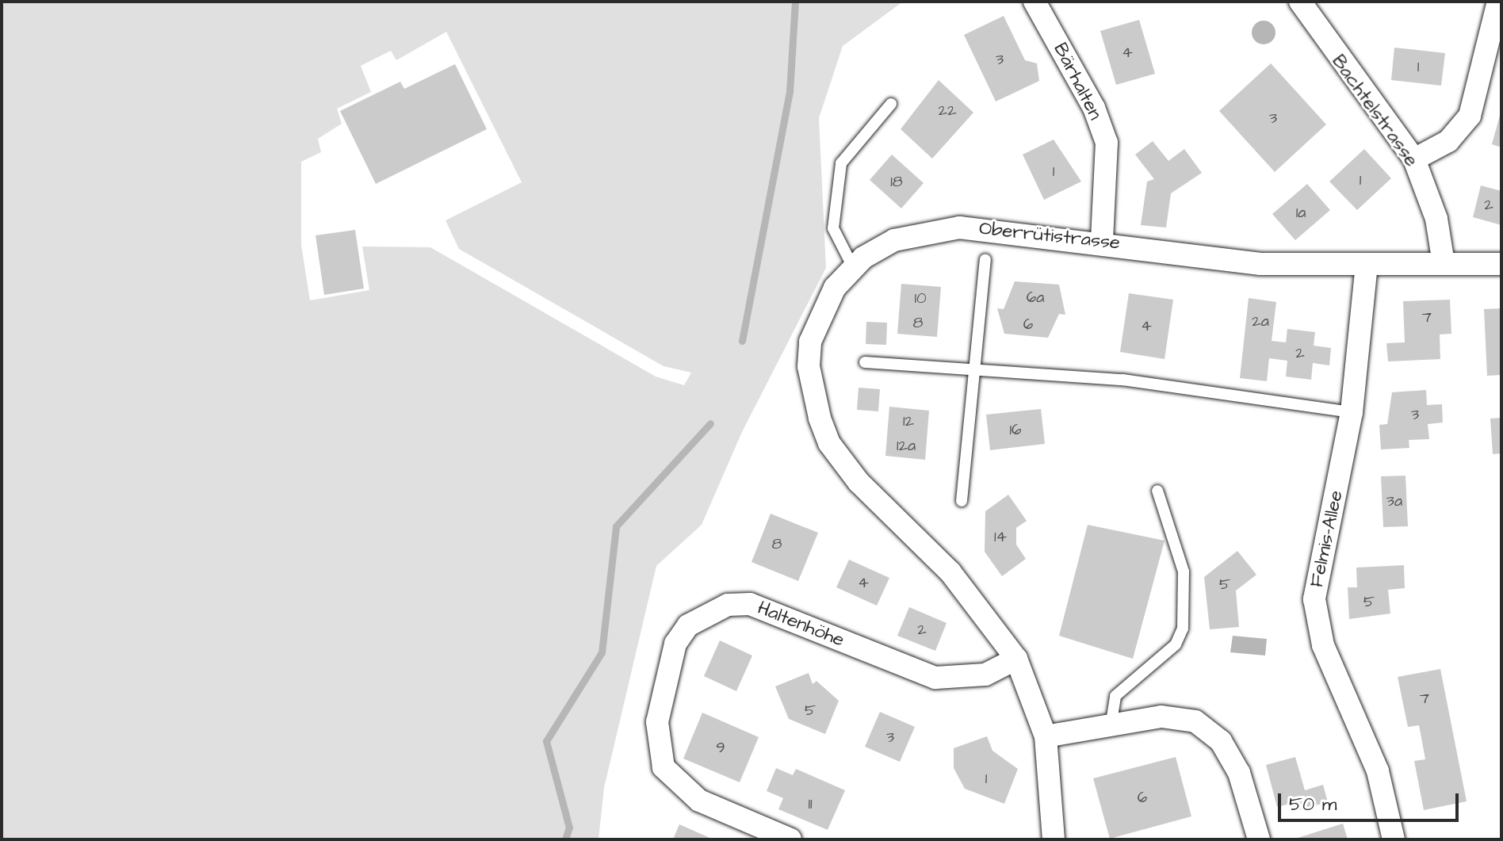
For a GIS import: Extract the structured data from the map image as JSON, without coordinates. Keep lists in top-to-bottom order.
{
  "streets": {
    "street": [
      "Bärhalten",
      "Bachtelstrasse",
      "Oberrütistrasse",
      "Felmis-Allee",
      "Haltenhöhe"
    ]
  },
  "crossings": [
    ["Bärhalten", "Oberrütistrasse"],
    ["Bachtelstrasse", "Oberrütistrasse"],
    ["Oberrütistrasse", "Felmis-Allee"],
    ["Oberrütistrasse", "Haltenhöhe"]
  ],
  "house_numbers": [
    "4",
    "3",
    "1",
    "22",
    "3",
    "1",
    "1",
    "18",
    "2",
    "1a",
    "6a",
    "10",
    "7",
    "2a",
    "8",
    "6",
    "4",
    "2",
    "3",
    "12",
    "16",
    "12a",
    "3a",
    "14",
    "8",
    "4",
    "5",
    "5",
    "2",
    "7",
    "5",
    "3",
    "9",
    "1",
    "6",
    "11"
  ],
  "scale_bar": "50 m"
}
